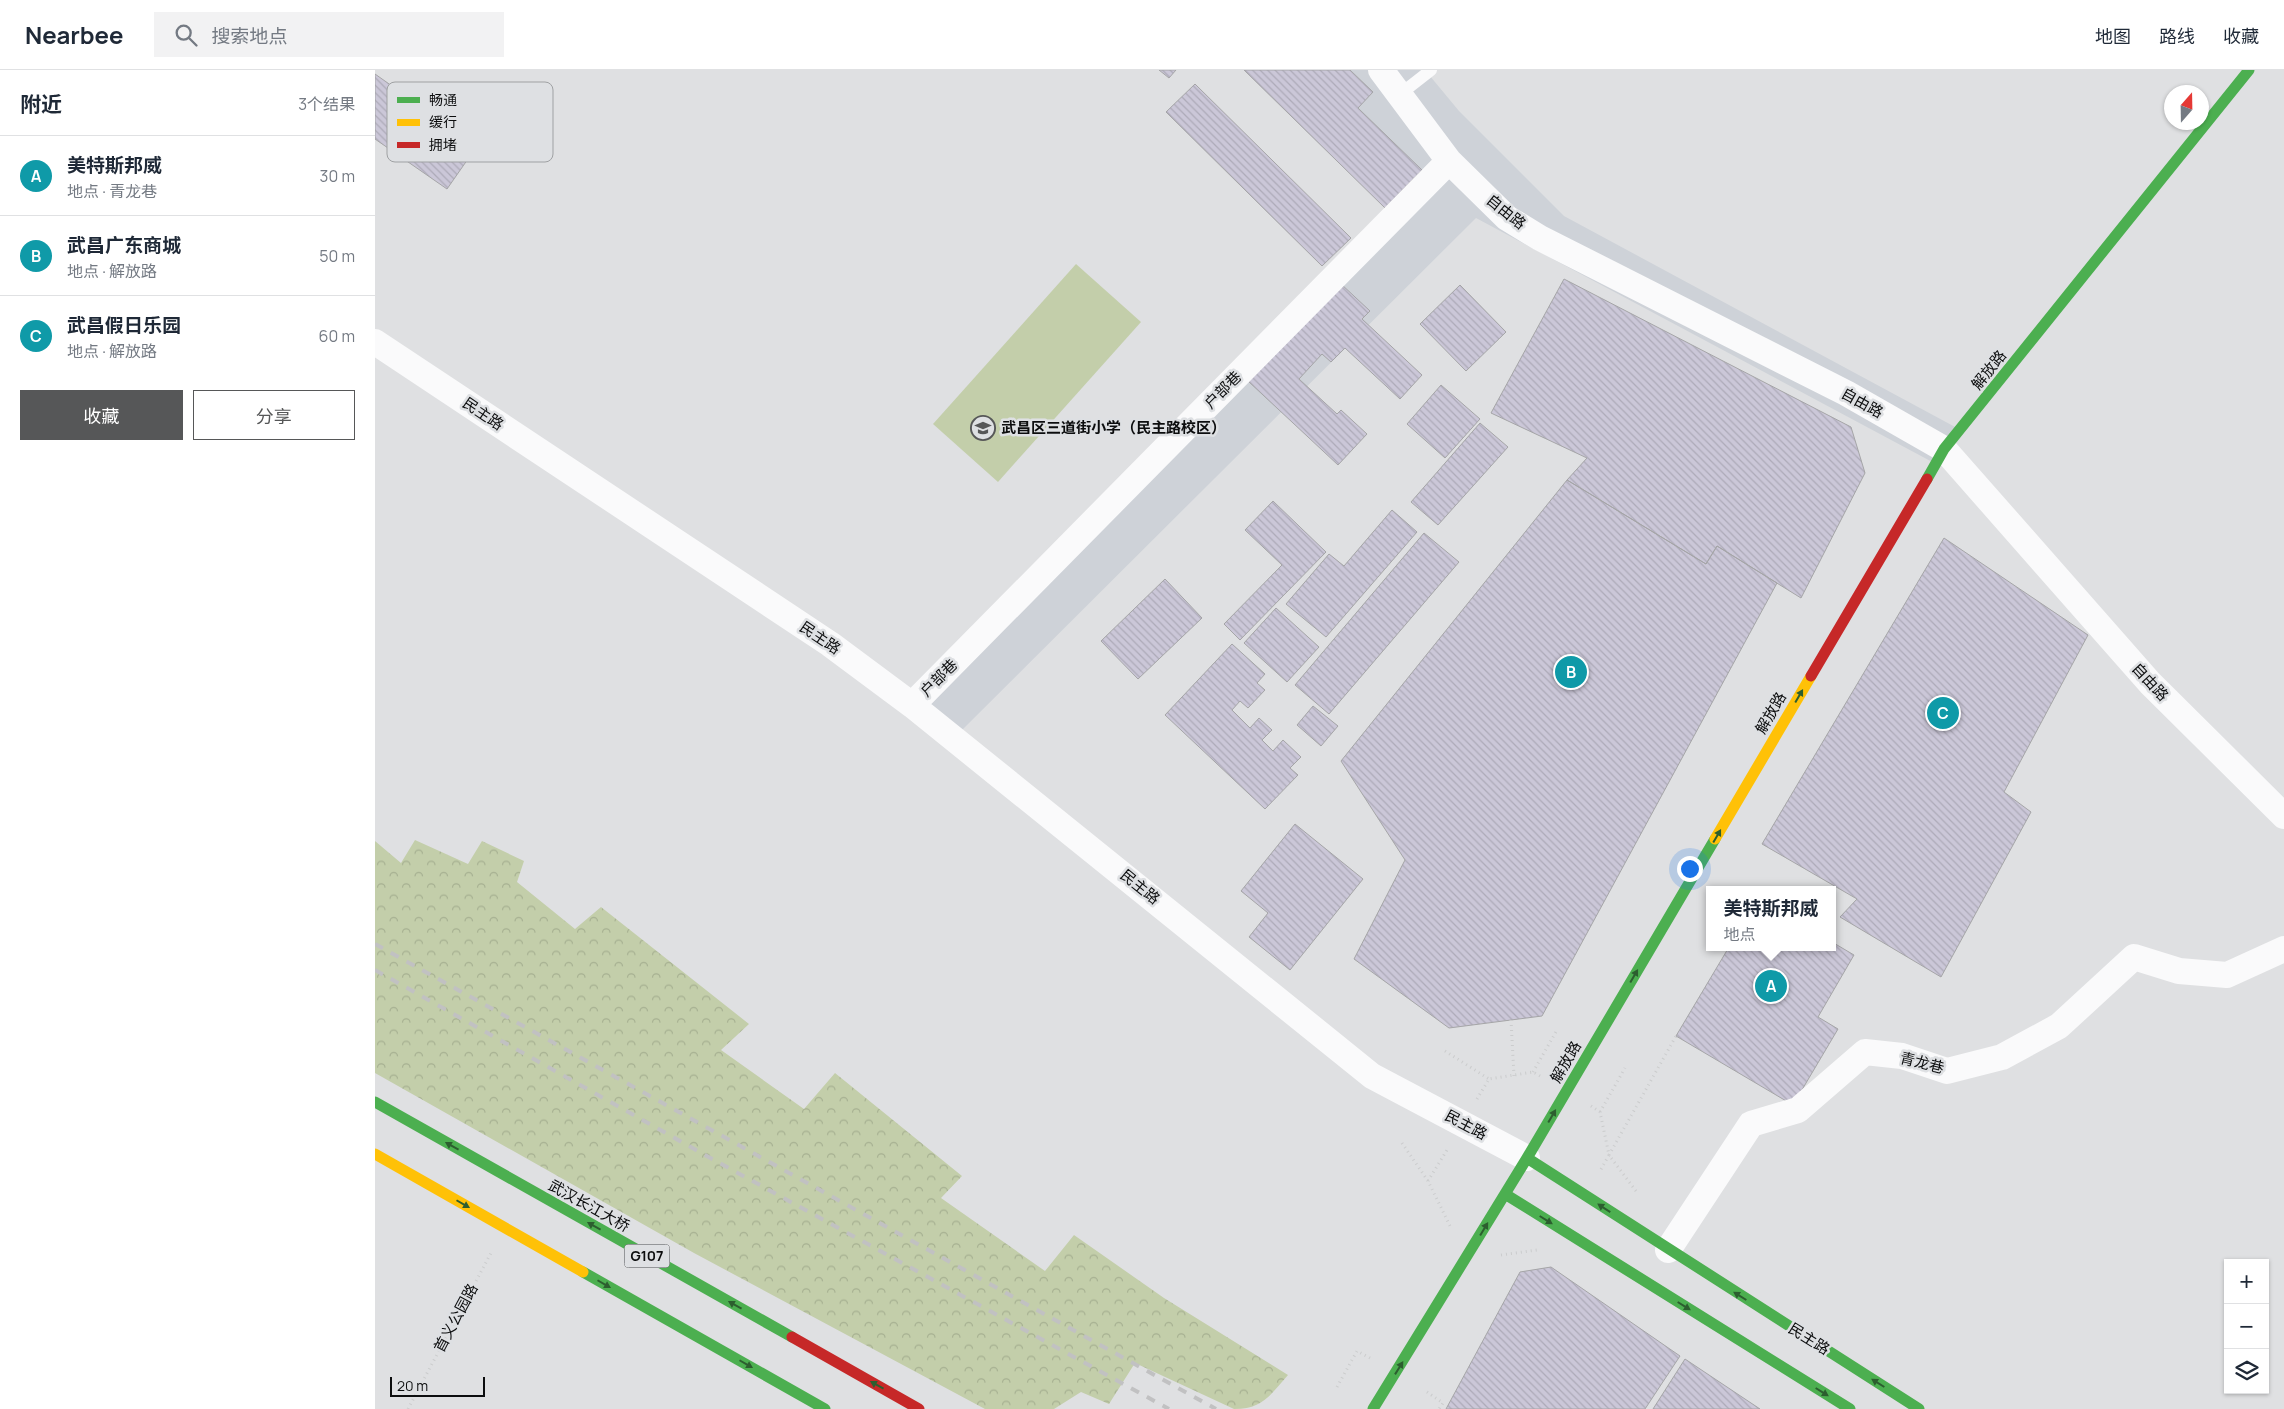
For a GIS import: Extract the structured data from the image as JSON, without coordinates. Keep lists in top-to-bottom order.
{
  "streets": {
    "main road": [
      "解放路",
      "民主路",
      "武汉长江大桥",
      "G107"
    ],
    "street": ["自由路", "户部巷", "青龙巷"],
    "path": ["首义公园路"]
  },
  "crossings": [
    ["自由路", "解放路"],
    ["自由路", "户部巷"],
    ["解放路", "民主路"],
    ["户部巷", "民主路"],
    ["民主路", "青龙巷"]
  ],
  "one_way": ["解放路"],
  "places": {
    "school or university": ["武昌区三道街小学（民主路校区）"]
  },
  "legend": ["畅通", "缓行", "拥堵"],
  "scale_bar": "20 m",
  "north": "top",
  "page": {
    "header": "Nearbee",
    "search": "搜索地点",
    "nav": ["地图", "路线", "收藏"],
    "heading": ["附近", "3个结果"],
    "list": [
      {
        "mark": "A",
        "name": "美特斯邦威",
        "note": "地点 · 青龙巷",
        "value": "30 m"
      },
      {
        "mark": "B",
        "name": "武昌广东商城",
        "note": "地点 · 解放路",
        "value": "50 m"
      },
      {
        "mark": "C",
        "name": "武昌假日乐园",
        "note": "地点 · 解放路",
        "value": "60 m"
      }
    ],
    "buttons": ["收藏", "分享"],
    "pins": ["B", "C", "A"],
    "popup": ["美特斯邦威", "地点"],
    "map_buttons": ["+", "−"],
    "scale": "20 m"
  }
}
